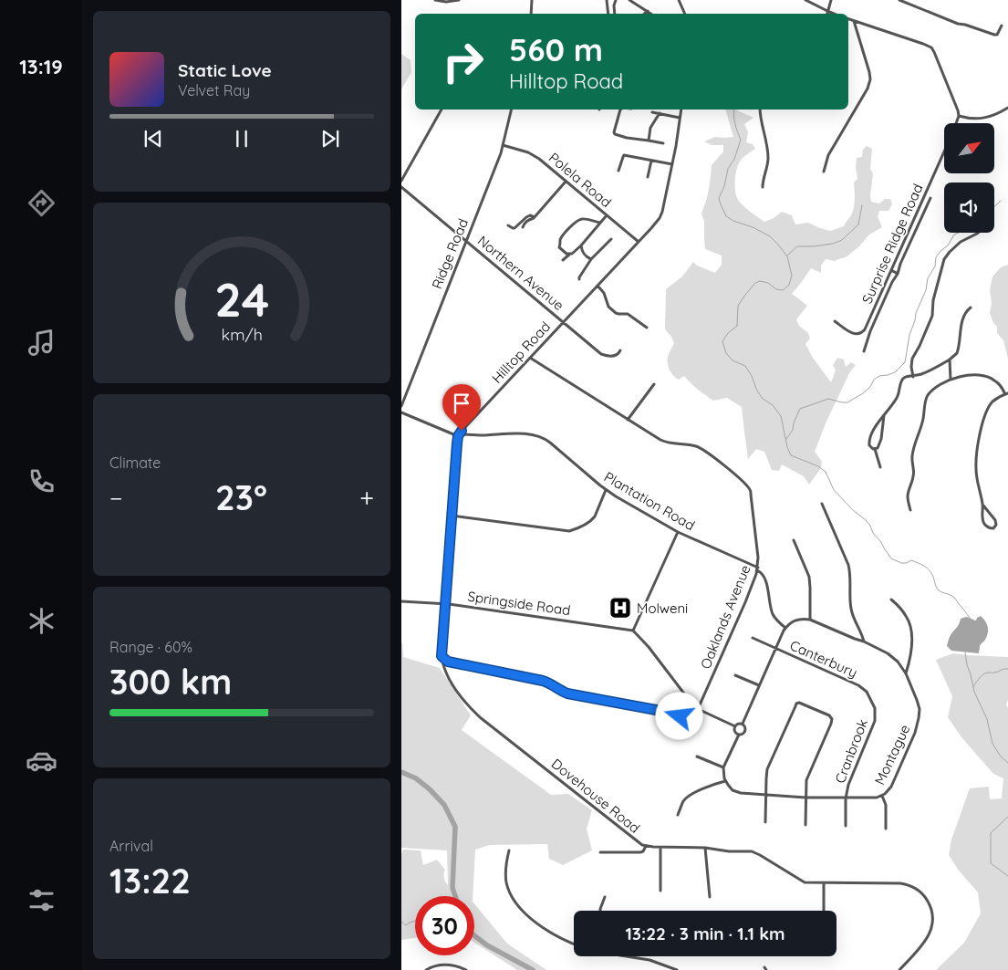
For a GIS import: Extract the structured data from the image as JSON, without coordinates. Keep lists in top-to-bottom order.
{
  "streets": {
    "street": [
      "Polela Road",
      "Surprise Ridge Road",
      "Ridge Road",
      "Northern Avenue",
      "Hilltop Road",
      "Plantation Road",
      "Springside Road",
      "Oaklands Avenue",
      "Canterbury",
      "Cranbrook",
      "Montague",
      "Dovehouse Road"
    ]
  },
  "crossings": [
    ["Polela Road", "Ridge Road"],
    ["Polela Road", "Hilltop Road"],
    ["Ridge Road", "Northern Avenue"],
    ["Northern Avenue", "Hilltop Road"],
    ["Hilltop Road", "Plantation Road"],
    ["Hilltop Road", "Oaklands Avenue"],
    ["Plantation Road", "Oaklands Avenue"],
    ["Canterbury", "Cranbrook"],
    ["Cranbrook", "Montague"]
  ],
  "places": {
    "hospital": ["Molweni"]
  },
  "north": "top right",
  "page": {
    "tabs": "13:19",
    "turn": ["560 m", "Hilltop Road"],
    "song": ["Static Love", "Velvet Ray"],
    "tile": [
      "Climate",
      ["Range · 60%", "300 km"],
      ["Arrival", "13:22"]
    ],
    "heat": ["−", "23°", "+"],
    "limit": "30",
    "trip": "13:22 · 3 min · 1.1 km",
    "gauge": ["24", "km/h"]
  }
}
